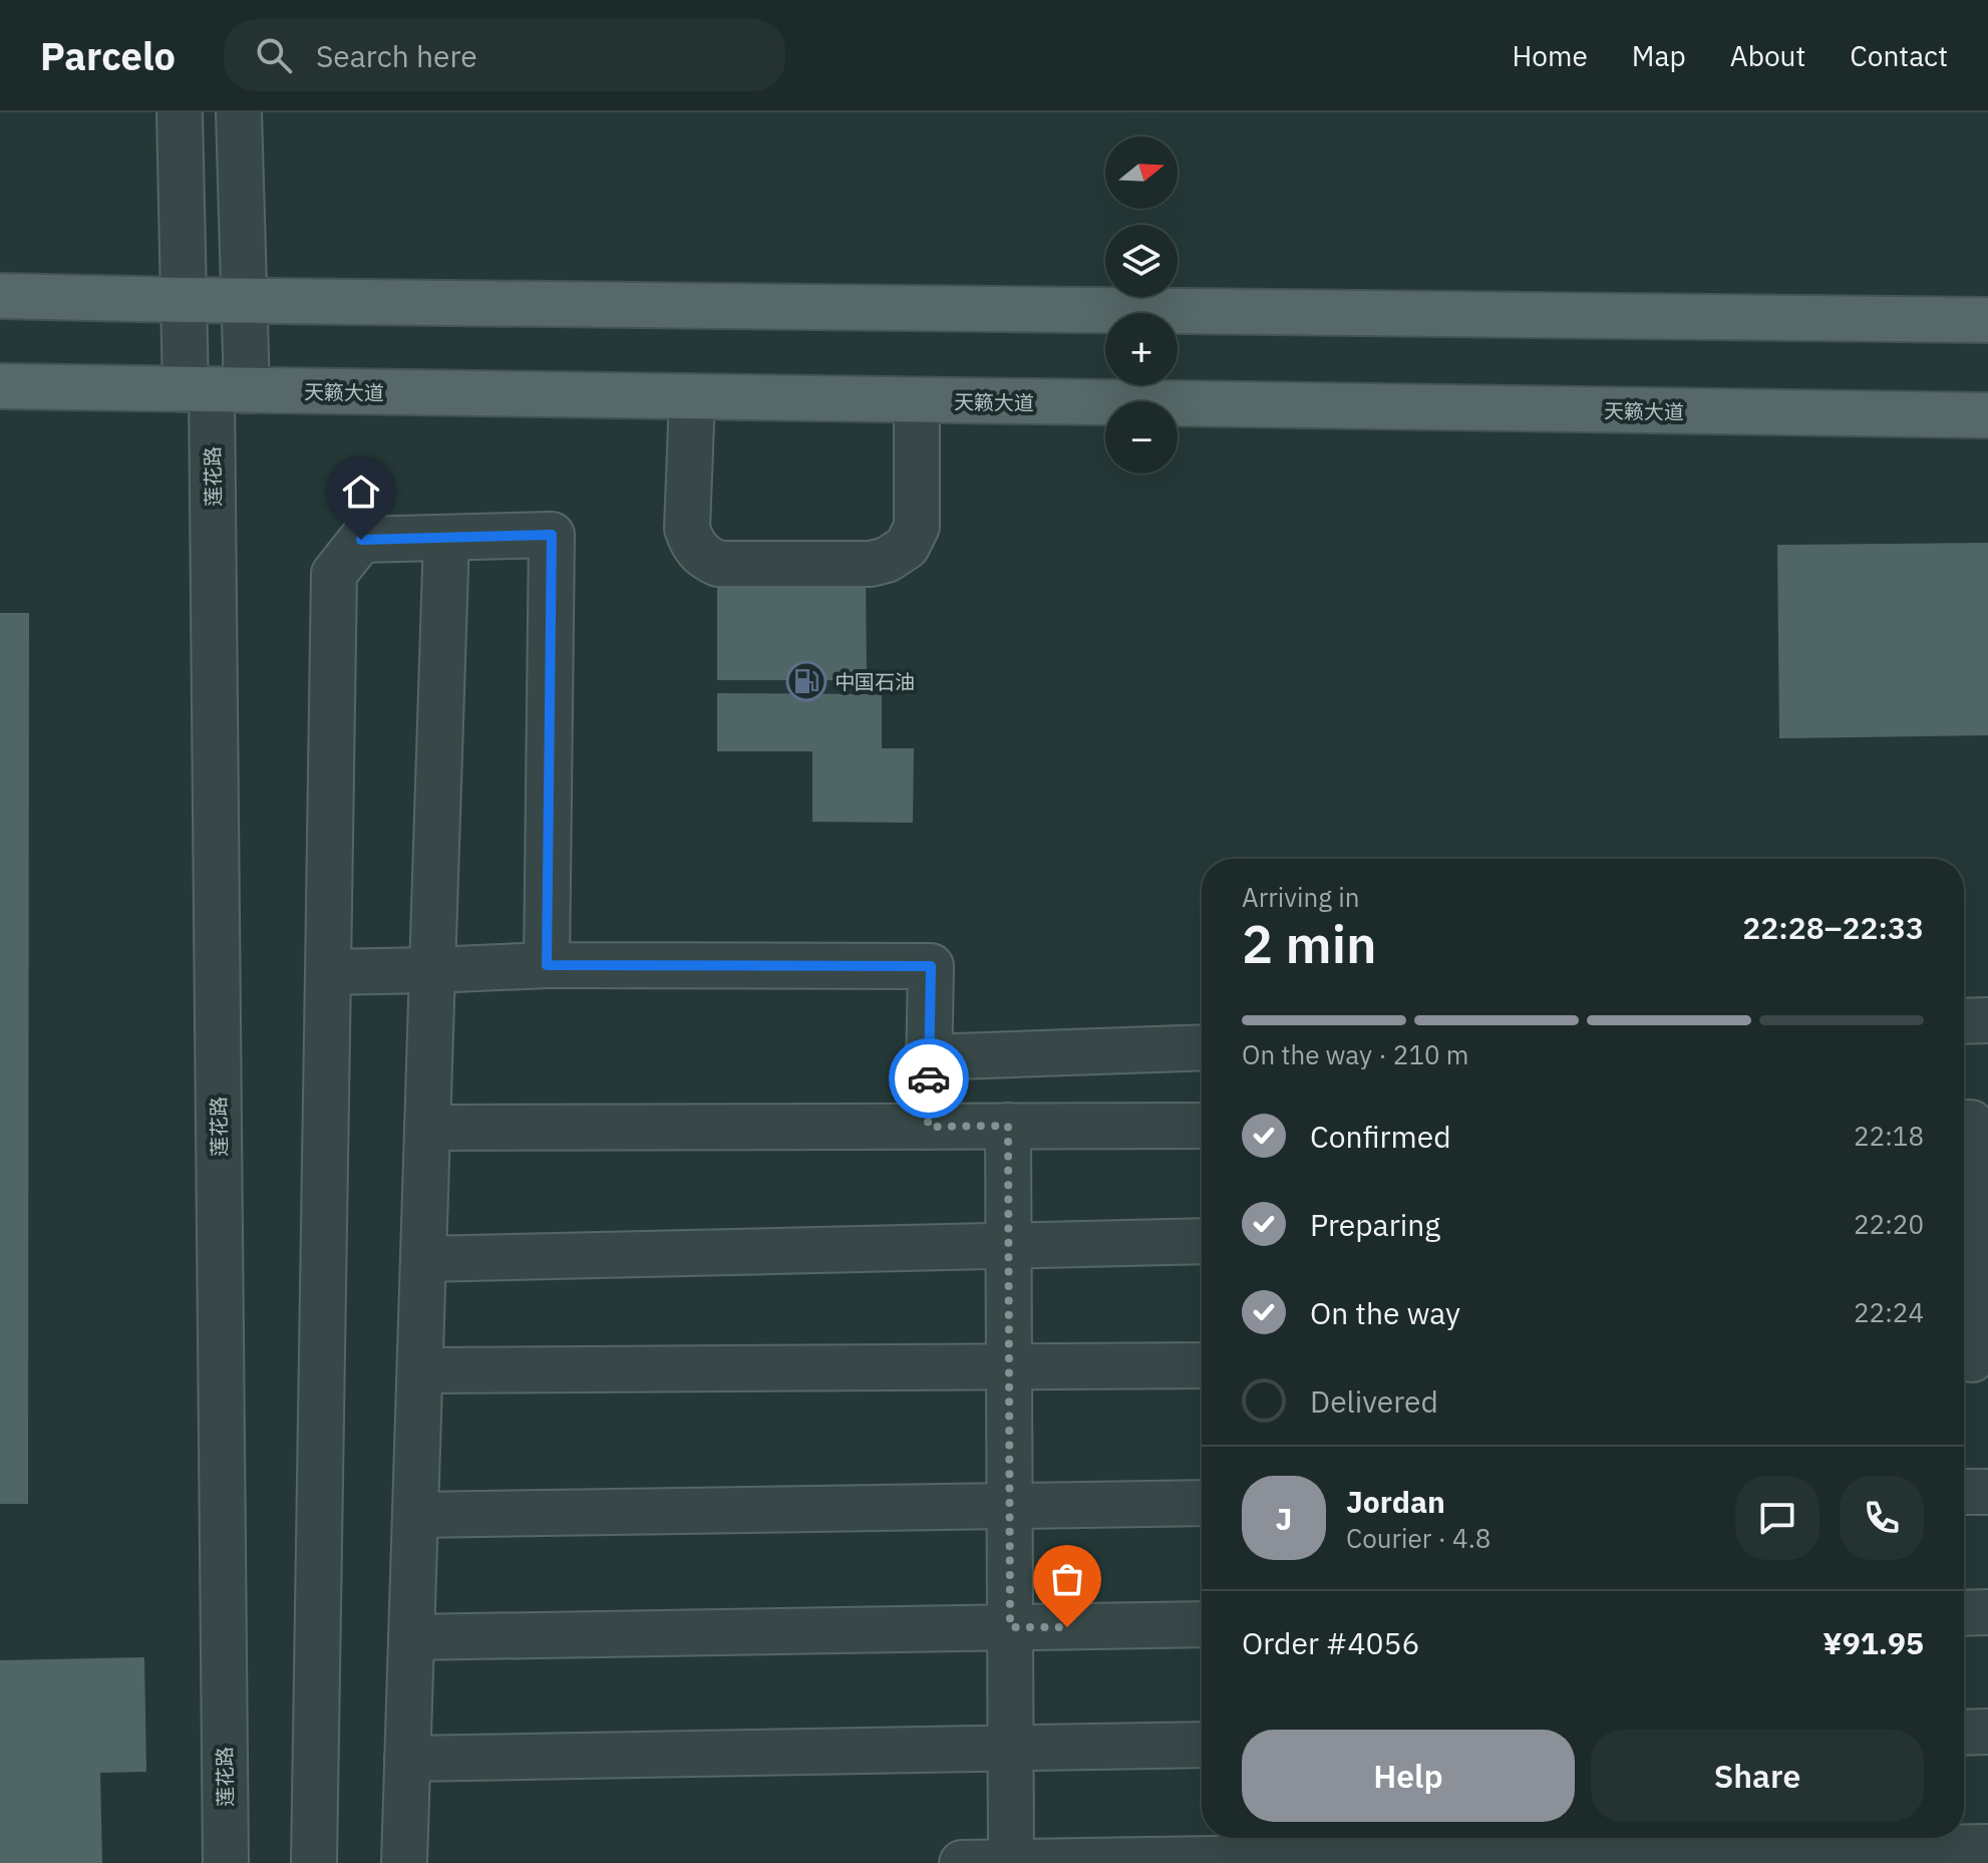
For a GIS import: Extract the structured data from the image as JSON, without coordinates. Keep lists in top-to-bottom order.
{
  "streets": {
    "main road": ["天籁大道"],
    "street": ["莲花路"]
  },
  "crossings": [
    ["天籁大道", "莲花路"]
  ],
  "places": {
    "fuel station": ["中国石油"]
  },
  "north": "right",
  "page": {
    "header": "Parcelo",
    "search": "Search here",
    "nav": [
      "Home",
      "Map",
      "About",
      "Contact"
    ],
    "map_buttons": ["+", "−"],
    "heading": ["2 min", "Arriving in", "22:28–22:33"],
    "panel": [
      "Jordan",
      "Courier · 4.8",
      "Order #4056",
      "¥91.95"
    ],
    "bar": "On the way · 210 m",
    "list": [
      ["Confirmed", "22:18"],
      ["Preparing", "22:20"],
      ["On the way", "22:24"],
      "Delivered"
    ],
    "round": "J",
    "buttons": ["Help", "Share"]
  }
}
